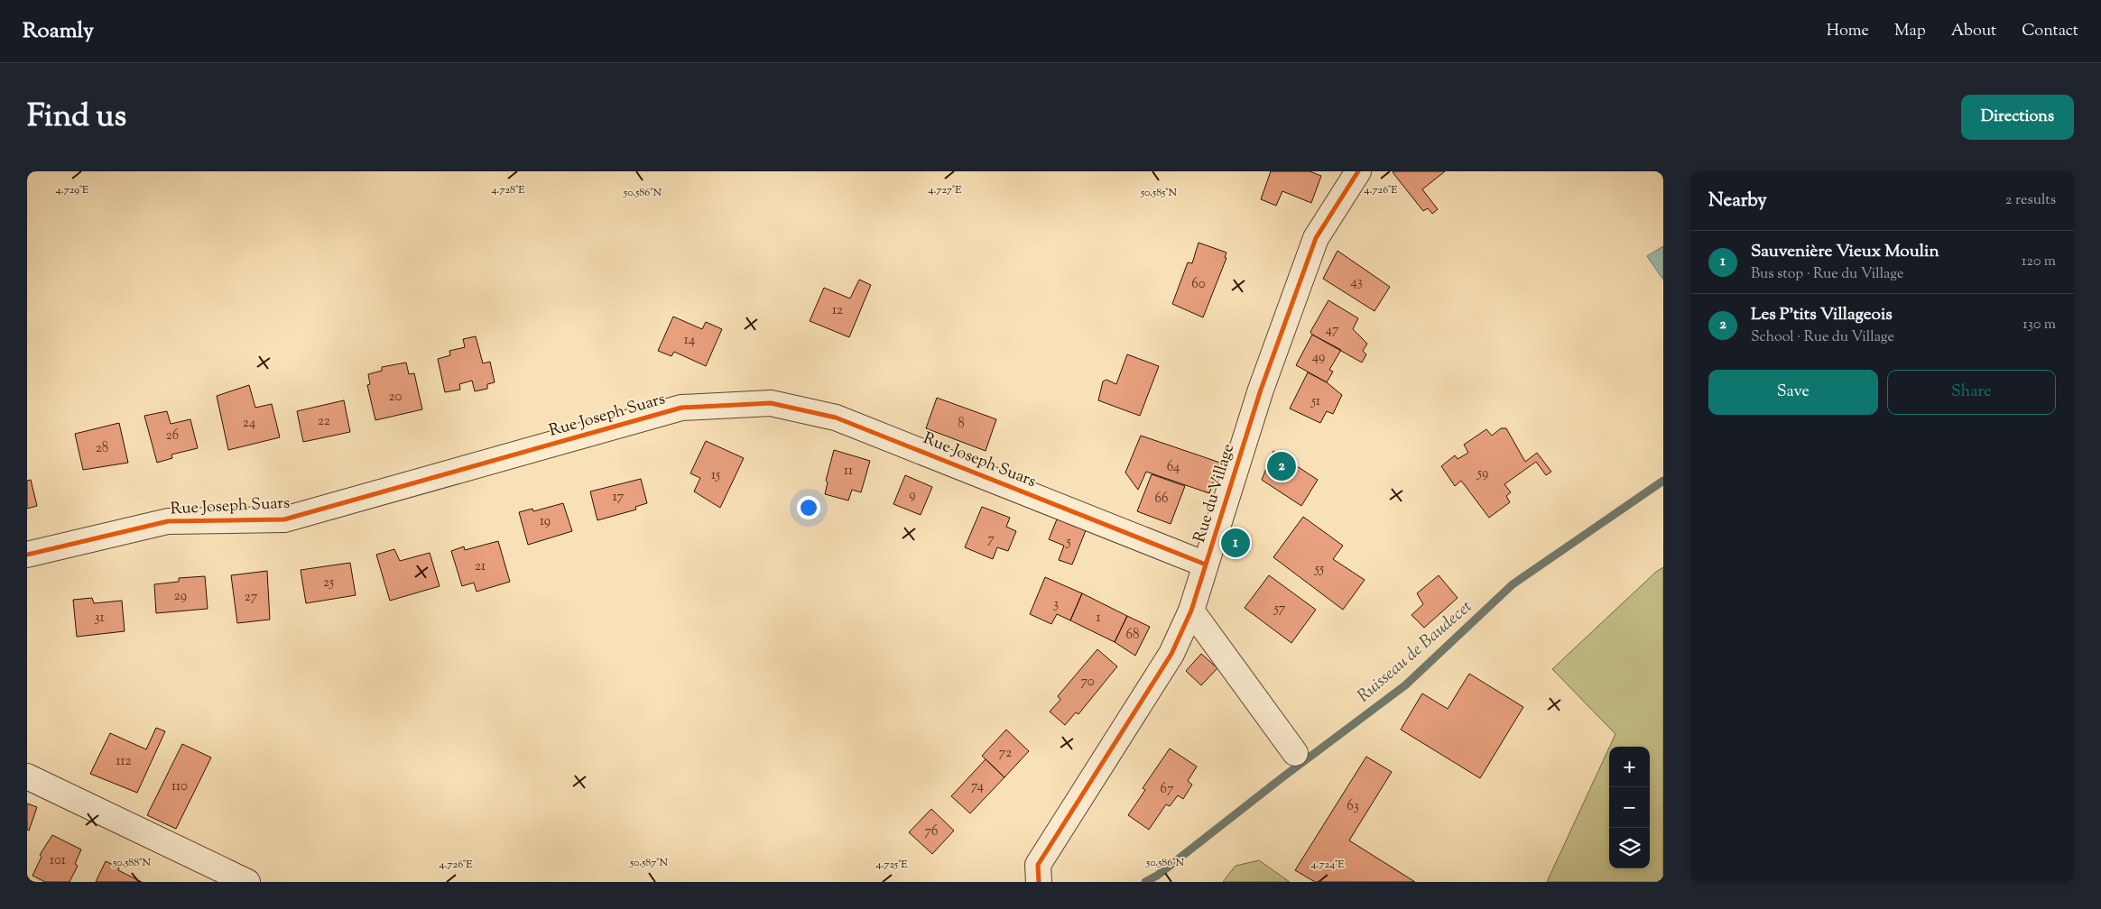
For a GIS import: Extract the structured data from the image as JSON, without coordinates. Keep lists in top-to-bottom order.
{
  "streets": {
    "street": ["Rue Joseph Suars", "Rue du Village"]
  },
  "crossings": [
    ["Rue Joseph Suars", "Rue du Village"]
  ],
  "water": ["Ruisseau de Baudecet"],
  "house_numbers": [
    "43",
    "60",
    "12",
    "47",
    "14",
    "49",
    "20",
    "51",
    "22",
    "24",
    "8",
    "26",
    "28",
    "64",
    "11",
    "59",
    "15",
    "9",
    "17",
    "66",
    "19",
    "7",
    "5",
    "21",
    "55",
    "25",
    "29",
    "27",
    "3",
    "57",
    "31",
    "1",
    "68",
    "70",
    "72",
    "112",
    "110",
    "74",
    "67",
    "63",
    "76",
    "101"
  ],
  "page": {
    "header": "Roamly",
    "nav": [
      "Home",
      "Map",
      "About",
      "Contact"
    ],
    "title": "Find us",
    "buttons": [
      "Directions",
      ["Save", "Share"]
    ],
    "heading": ["Nearby", "2 results"],
    "list": [
      {
        "mark": "1",
        "name": "Sauvenière Vieux Moulin",
        "note": "Bus stop · Rue du Village",
        "value": "120 m"
      },
      {
        "mark": "2",
        "name": "Les P'tits Villageois",
        "note": "School · Rue du Village",
        "value": "130 m"
      }
    ],
    "pins": ["2", "1"],
    "map_buttons": ["+", "−"]
  },
  "coordinates": [
    "4.727°E",
    "4.729°E",
    "4.728°E",
    "4.726°E",
    "50.586°N",
    "50.585°N",
    "50.588°N",
    "50.587°N",
    "4.725°E",
    "4.724°E"
  ]
}
